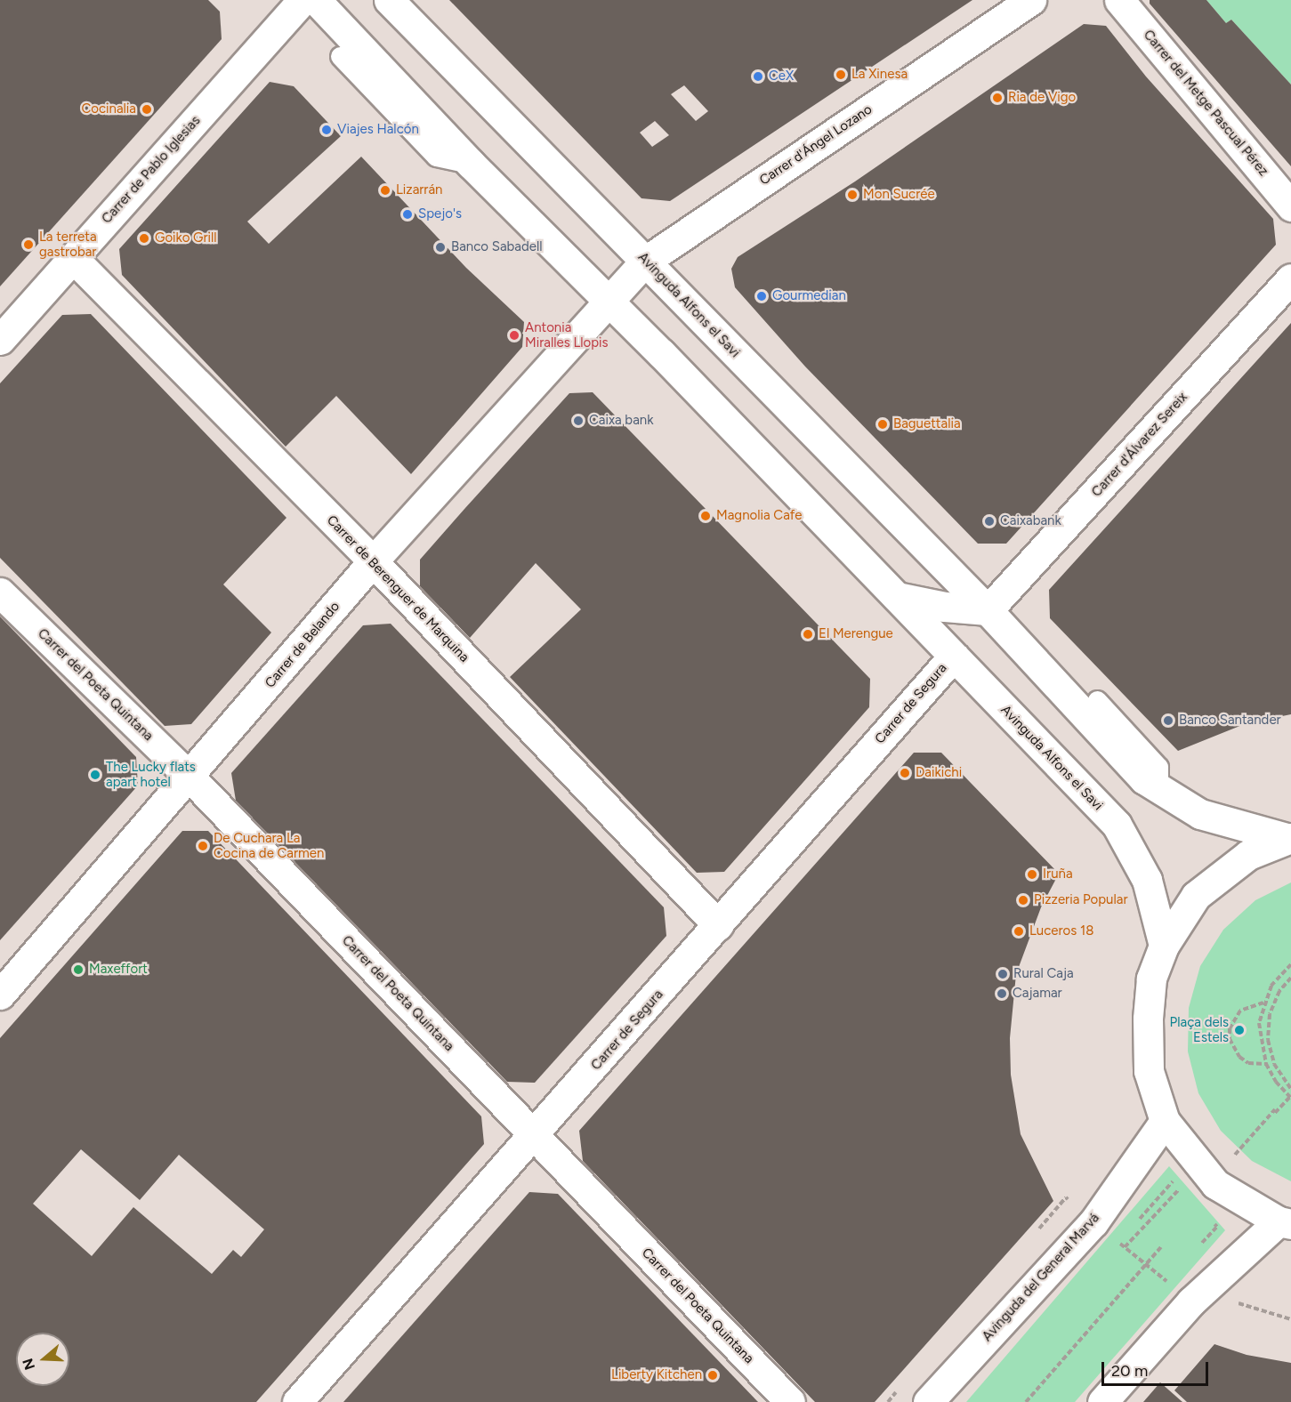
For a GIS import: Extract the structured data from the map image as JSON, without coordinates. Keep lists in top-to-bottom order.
{
  "streets": {
    "street": [
      "Carrer del Metge Pascual Pérez",
      "Carrer d'Ángel Lozano",
      "Carrer de Pablo Iglesias",
      "Avinguda Alfons el Savi",
      "Carrer d'Álvarez Sereix",
      "Carrer de Berenguer de Marquina",
      "Carrer de Belando",
      "Carrer del Poeta Quintana",
      "Carrer de Segura",
      "Avinguda del General Marvá"
    ]
  },
  "crossings": [
    ["Carrer d'Ángel Lozano", "Avinguda Alfons el Savi"],
    ["Carrer d'Ángel Lozano", "Carrer de Belando"],
    ["Carrer de Pablo Iglesias", "Carrer de Berenguer de Marquina"],
    ["Avinguda Alfons el Savi", "Carrer d'Álvarez Sereix"],
    ["Avinguda Alfons el Savi", "Carrer de Belando"],
    ["Avinguda Alfons el Savi", "Carrer de Segura"],
    ["Carrer de Berenguer de Marquina", "Carrer de Belando"],
    ["Carrer de Berenguer de Marquina", "Carrer de Segura"],
    ["Carrer de Belando", "Carrer del Poeta Quintana"],
    ["Carrer del Poeta Quintana", "Carrer de Segura"]
  ],
  "places": [
    "La Xinesa",
    "CeX",
    "Ria de Vigo",
    "Cocinalia",
    "Viajes Halcón",
    "Lizarrán",
    "Mon Sucrée",
    "Spejo's",
    "Goiko Grill",
    "La terreta gastrobar",
    "Banco Sabadell",
    "Gourmedian",
    "Antonia Miralles Llopis",
    "Caixa bank",
    "Baguettalia",
    "Magnolia Cafe",
    "Caixabank",
    "El Merengue",
    "Banco Santander",
    "Daikichi",
    "The Lucky flats apart hotel",
    "De Cuchara La Cocina de Carmen",
    "Iruña",
    "Pizzeria Popular",
    "Luceros 18",
    "Maxeffort",
    "Rural Caja",
    "Cajamar",
    "Plaça dels Estels",
    "Liberty Kitchen"
  ],
  "scale_bar": "20 m",
  "north": "left"
}
